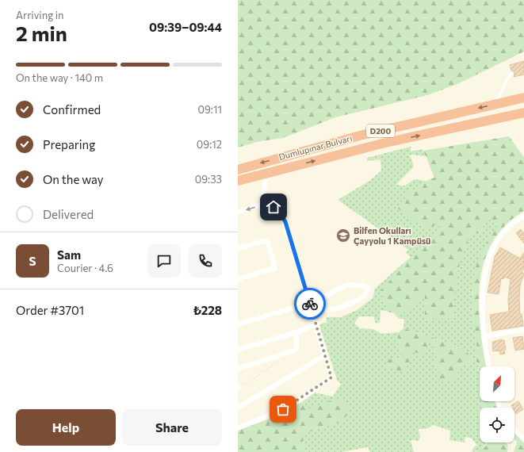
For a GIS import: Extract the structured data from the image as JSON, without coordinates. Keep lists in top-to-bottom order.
{
  "streets": {
    "highway": ["D200", "Dumlupınar Bulvarı"]
  },
  "places": {
    "school or university": ["Bilfen Okulları Çayyolu 1 Kampüsü"]
  },
  "north": "top right",
  "page": {
    "heading": ["2 min", "Arriving in", "09:39–09:44"],
    "panel": [
      "Sam",
      "Courier · 4.6",
      "Order #3701",
      "₺228"
    ],
    "bar": "On the way · 140 m",
    "list": [
      ["Confirmed", "09:11"],
      ["Preparing", "09:12"],
      ["On the way", "09:33"],
      "Delivered"
    ],
    "round": "S",
    "buttons": ["Help", "Share"]
  }
}
